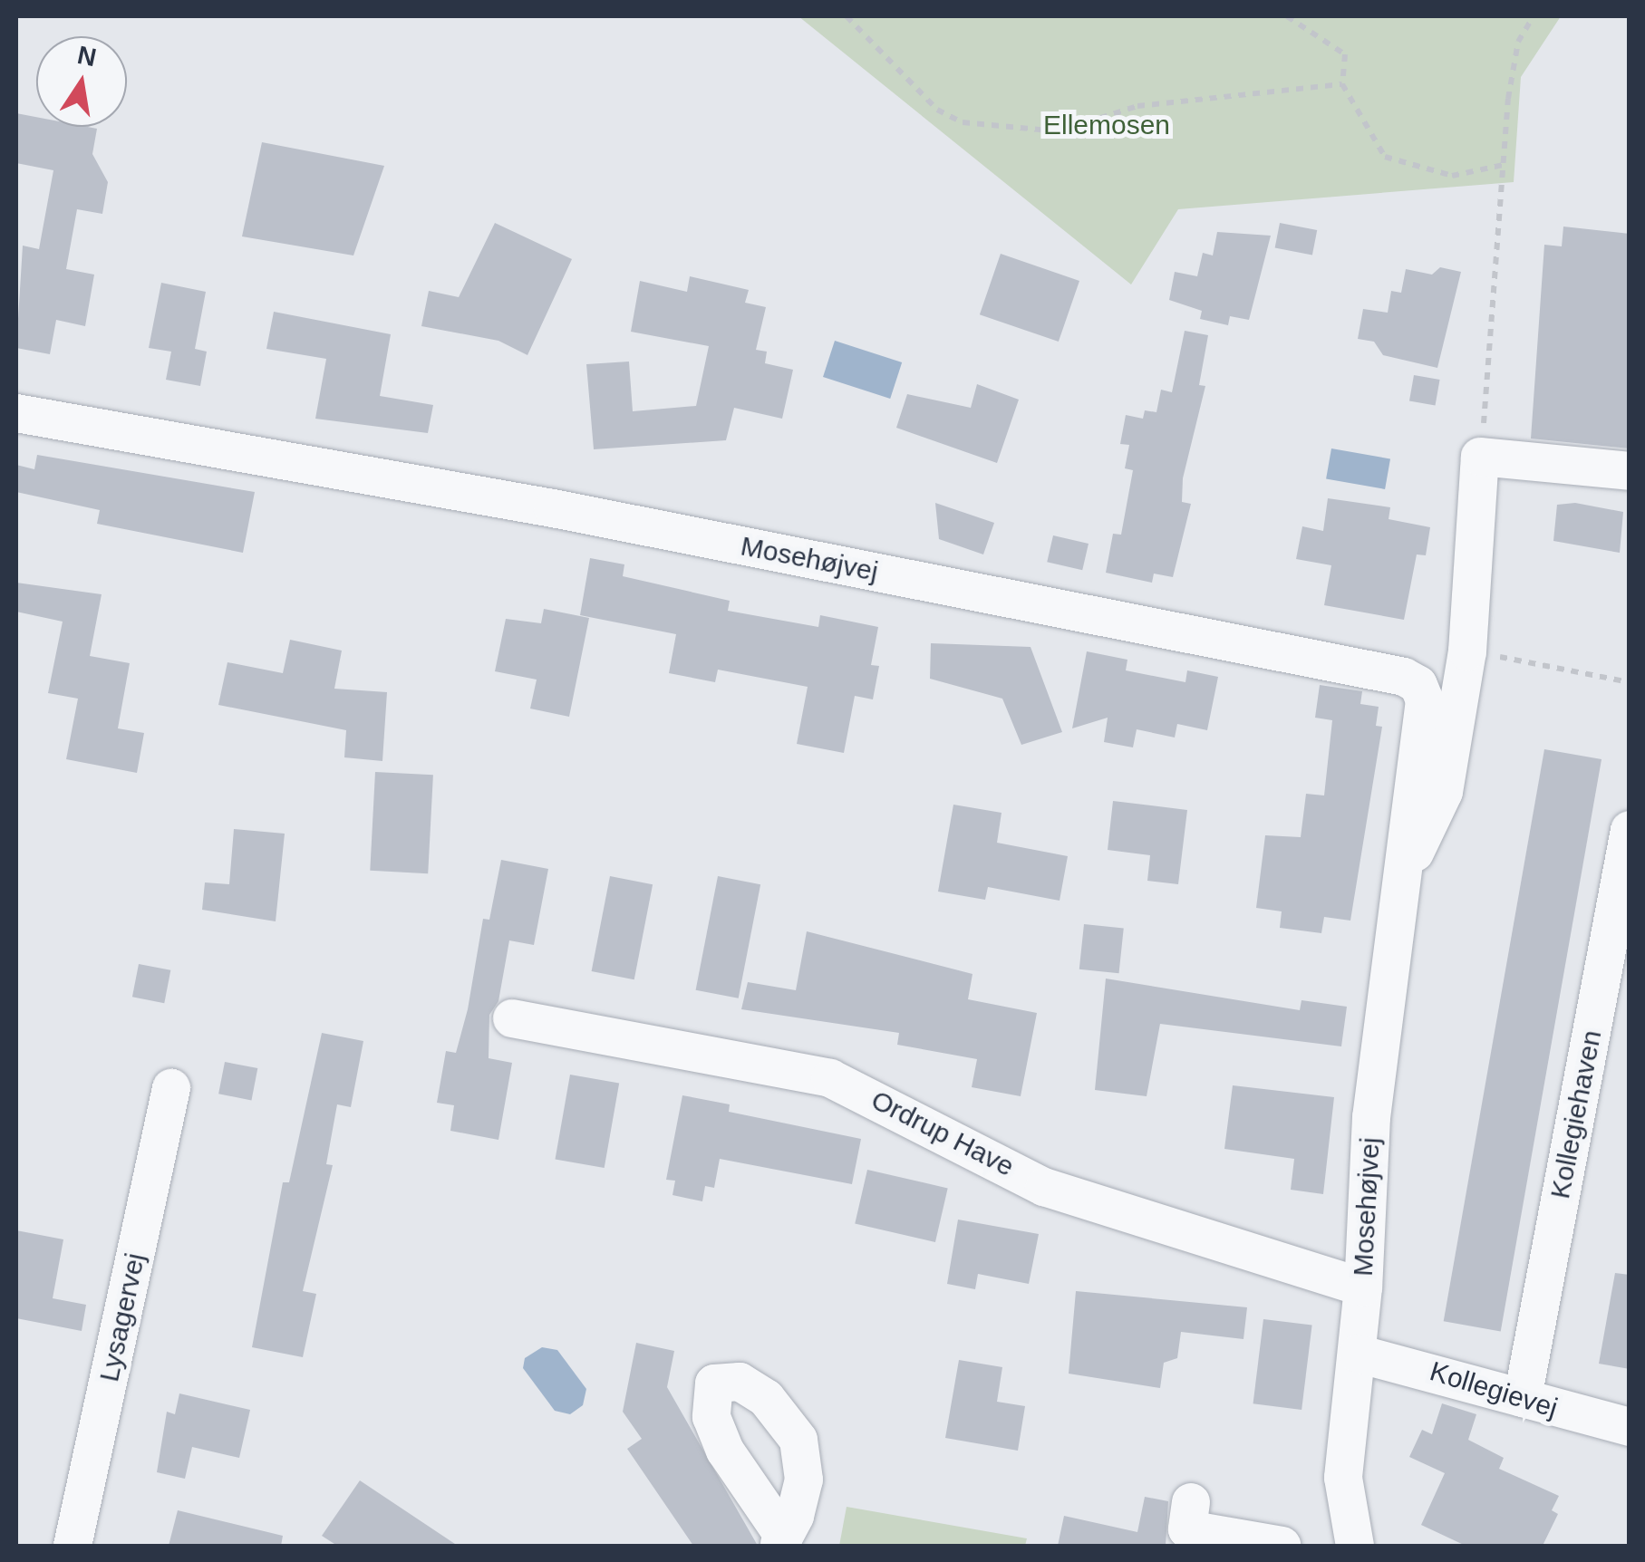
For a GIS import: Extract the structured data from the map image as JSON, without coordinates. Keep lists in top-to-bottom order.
{
  "streets": {
    "street": [
      "Mosehøjvej",
      "Kollegiehaven",
      "Ordrup Have",
      "Lysagervej",
      "Kollegievej"
    ]
  },
  "crossings": [
    ["Mosehøjvej", "Ordrup Have"],
    ["Mosehøjvej", "Kollegievej"],
    ["Kollegiehaven", "Kollegievej"]
  ],
  "parks": ["Ellemosen"],
  "north": "top"
}
